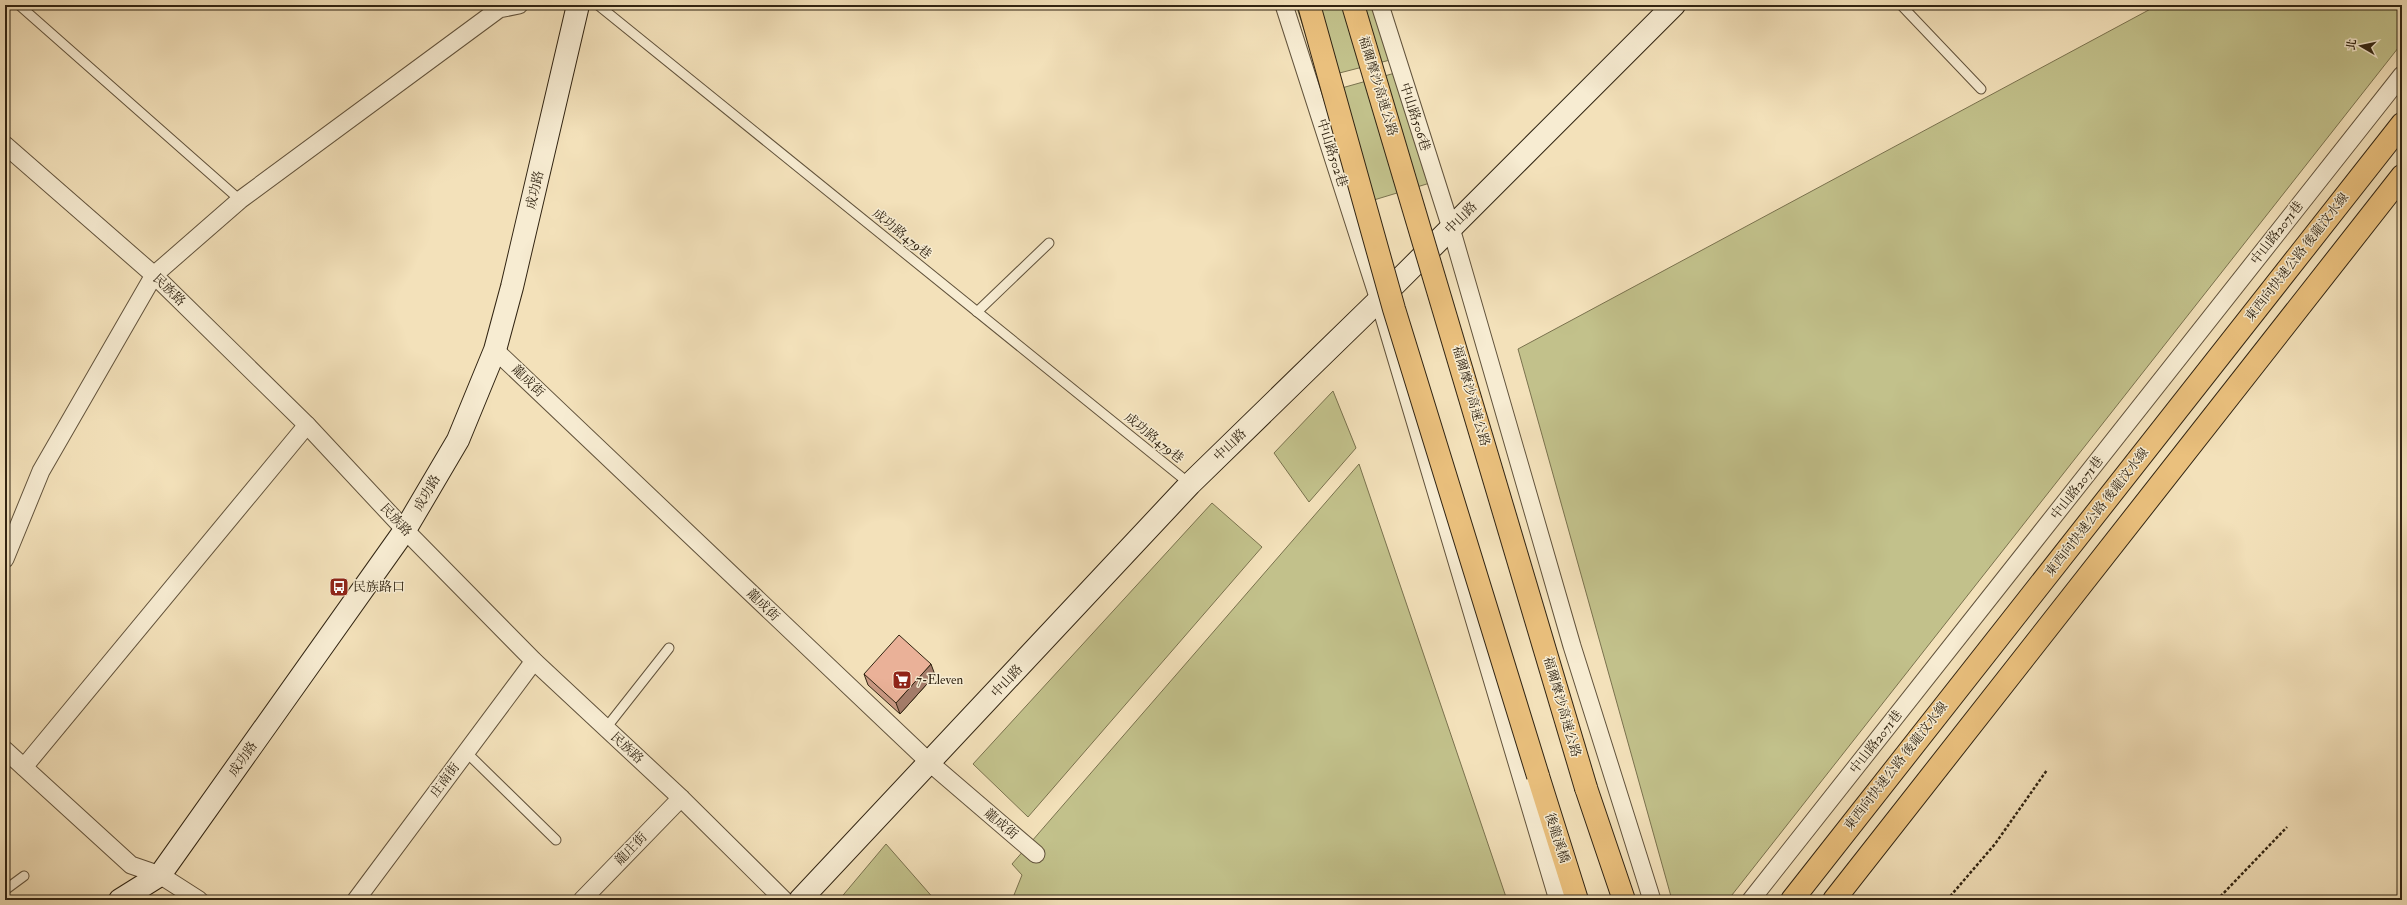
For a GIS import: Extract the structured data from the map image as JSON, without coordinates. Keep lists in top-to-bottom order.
{
  "streets": {
    "highway": ["福爾摩沙高速公路", "東西向快速公路 後龍汶水線", "後龍溪橋"],
    "main road": ["成功路", "中山路"],
    "street": [
      "中山路506巷",
      "中山路502巷",
      "中山路2071巷",
      "民族路",
      "龍成街",
      "庄南街",
      "龍庄街"
    ],
    "lane": ["成功路479巷"]
  },
  "crossings": [
    ["中山路506巷", "中山路"],
    ["中山路502巷", "中山路"],
    ["成功路", "民族路"],
    ["成功路", "龍成街"],
    ["中山路", "成功路479巷"],
    ["中山路", "龍成街"],
    ["民族路", "庄南街"],
    ["民族路", "龍庄街"]
  ],
  "places": {
    "bus stop": ["民族路口"],
    "supermarket": ["7-Eleven"]
  },
  "north": "left"
}
